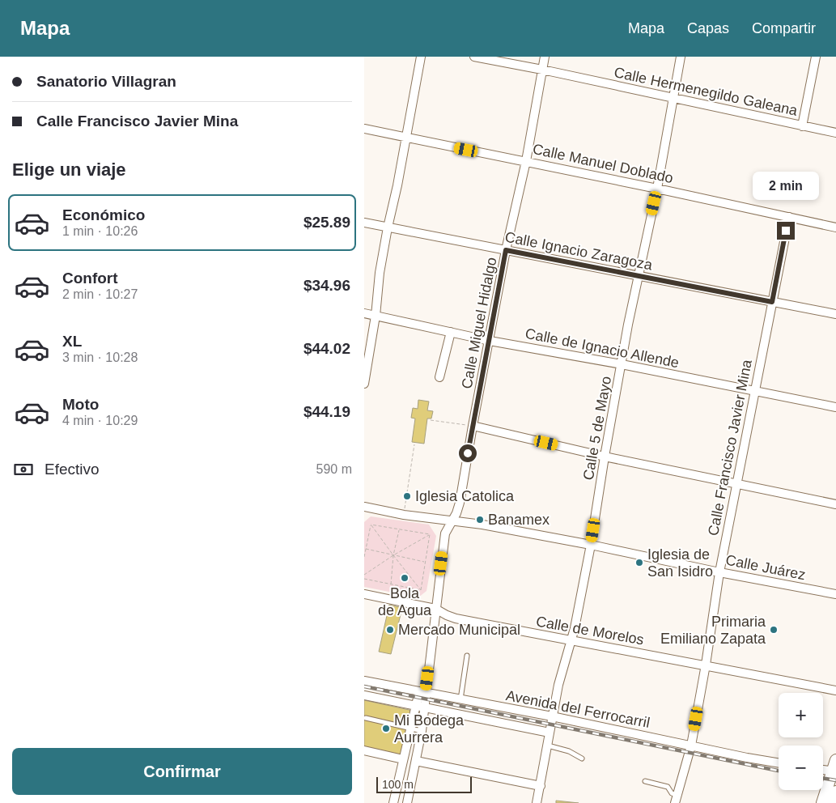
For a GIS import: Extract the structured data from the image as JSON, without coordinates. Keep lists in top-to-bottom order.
{
  "streets": {
    "street": [
      "Calle Hermenegildo Galeana",
      "Calle Manuel Doblado",
      "Calle Ignacio Zaragoza",
      "Calle Miguel Hidalgo",
      "Calle de Ignacio Allende",
      "Calle 5 de Mayo",
      "Calle Francisco Javier Mina",
      "Calle Juárez",
      "Calle de Morelos",
      "Avenida del Ferrocarril"
    ]
  },
  "crossings": [
    ["Calle Hermenegildo Galeana", "Calle Miguel Hidalgo"],
    ["Calle Hermenegildo Galeana", "Calle 5 de Mayo"],
    ["Calle Manuel Doblado", "Calle Miguel Hidalgo"],
    ["Calle Manuel Doblado", "Calle 5 de Mayo"],
    ["Calle Manuel Doblado", "Calle Francisco Javier Mina"],
    ["Calle Ignacio Zaragoza", "Calle Miguel Hidalgo"],
    ["Calle Ignacio Zaragoza", "Calle 5 de Mayo"],
    ["Calle Ignacio Zaragoza", "Calle Francisco Javier Mina"],
    ["Calle Miguel Hidalgo", "Calle de Ignacio Allende"],
    ["Calle Miguel Hidalgo", "Calle Juárez"],
    ["Calle Miguel Hidalgo", "Calle de Morelos"],
    ["Calle de Ignacio Allende", "Calle 5 de Mayo"],
    ["Calle de Ignacio Allende", "Calle Francisco Javier Mina"],
    ["Calle 5 de Mayo", "Calle Juárez"],
    ["Calle 5 de Mayo", "Calle de Morelos"],
    ["Calle 5 de Mayo", "Avenida del Ferrocarril"],
    ["Calle Francisco Javier Mina", "Calle Juárez"],
    ["Calle Francisco Javier Mina", "Calle de Morelos"],
    ["Calle Francisco Javier Mina", "Avenida del Ferrocarril"]
  ],
  "places": [
    "Iglesia Catolica",
    "Banamex",
    "Iglesia de San Isidro",
    "Bola de Agua",
    "Mercado Municipal",
    "Primaria Emiliano Zapata",
    "Mi Bodega Aurrera"
  ],
  "scale_bar": "100 m",
  "page": {
    "header": "Mapa",
    "nav": ["Mapa", "Capas", "Compartir"],
    "banner": ["Sanatorio Villagran", "Calle Francisco Javier Mina"],
    "heading": "Elige un viaje",
    "bubble": "2 min",
    "list": [
      {
        "name": "Económico",
        "note": "1 min · 10:26",
        "value": "$25.89"
      },
      {
        "name": "Confort",
        "note": "2 min · 10:27",
        "value": "$34.96"
      },
      {
        "name": "XL",
        "note": "3 min · 10:28",
        "value": "$44.02"
      },
      {
        "name": "Moto",
        "note": "4 min · 10:29",
        "value": "$44.19"
      }
    ],
    "pay": ["Efectivo", "590 m"],
    "map_buttons": ["+", "−"],
    "buttons": "Confirmar",
    "scale": "100 m"
  }
}
